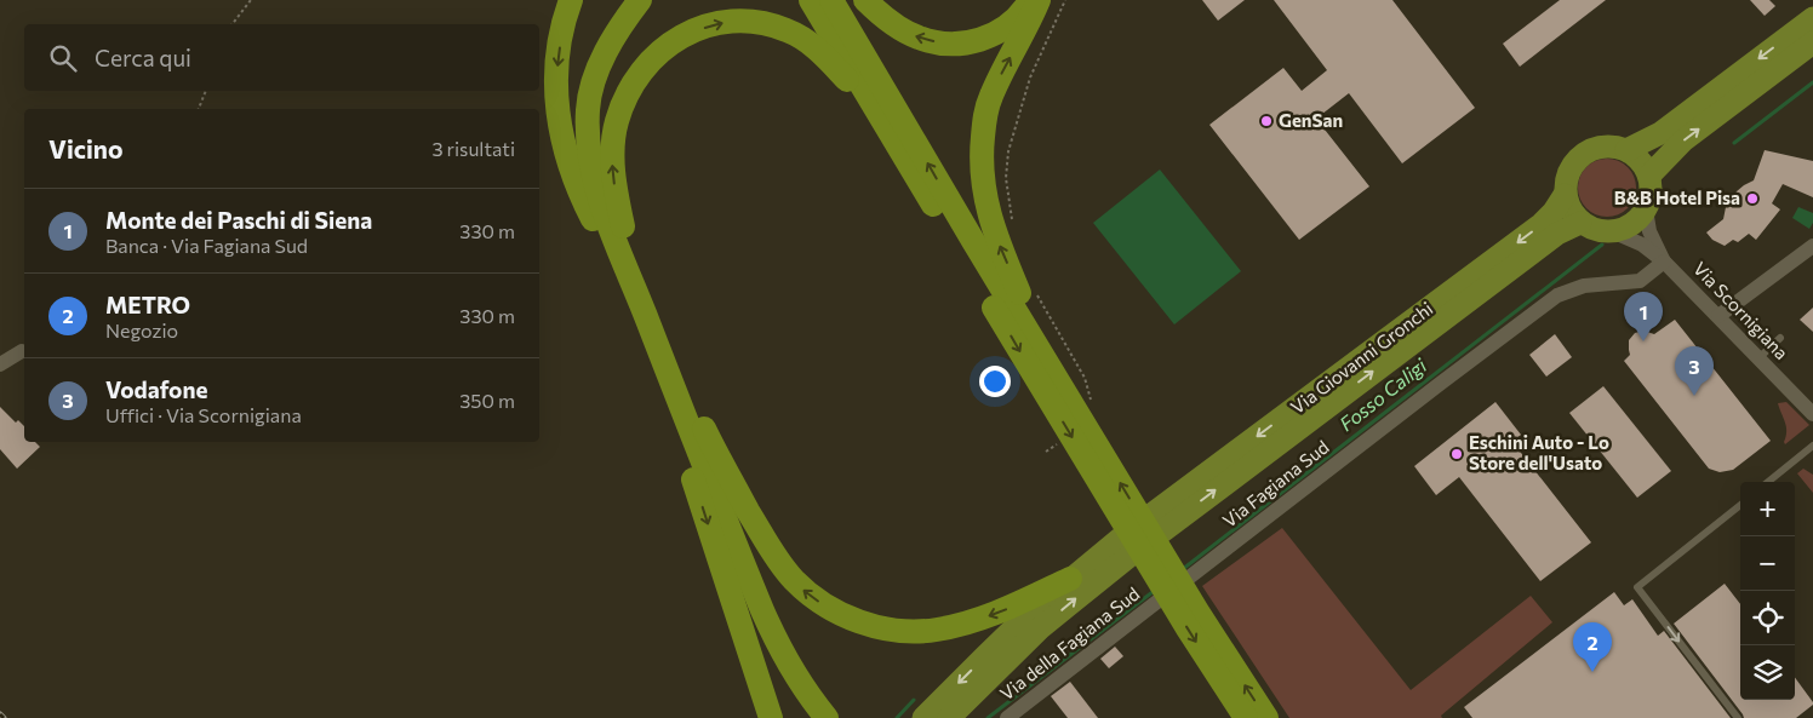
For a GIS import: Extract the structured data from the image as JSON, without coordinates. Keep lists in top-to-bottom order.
{
  "streets": {
    "main road": ["Via Giovanni Gronchi"],
    "street": ["Via Scornigiana", "Via Fagiana Sud", "Via della Fagiana Sud"]
  },
  "crossings": [
    ["Via Scornigiana", "Via Giovanni Gronchi"],
    ["Via Scornigiana", "Via Fagiana Sud"]
  ],
  "water": ["Fosso Caligi"],
  "places": ["GenSan", "B&B Hotel Pisa", "Eschini Auto - Lo Store dell'Usato"],
  "page": {
    "search": "Cerca qui",
    "heading": ["Vicino", "3 risultati"],
    "list": [
      {
        "mark": "1",
        "name": "Monte dei Paschi di Siena",
        "note": "Banca · Via Fagiana Sud",
        "value": "330 m"
      },
      {
        "mark": "2",
        "name": "METRO",
        "note": "Negozio",
        "value": "330 m"
      },
      {
        "mark": "3",
        "name": "Vodafone",
        "note": "Uffici · Via Scornigiana",
        "value": "350 m"
      }
    ],
    "pins": ["1", "3", "2"],
    "map_buttons": ["+", "−"]
  }
}
